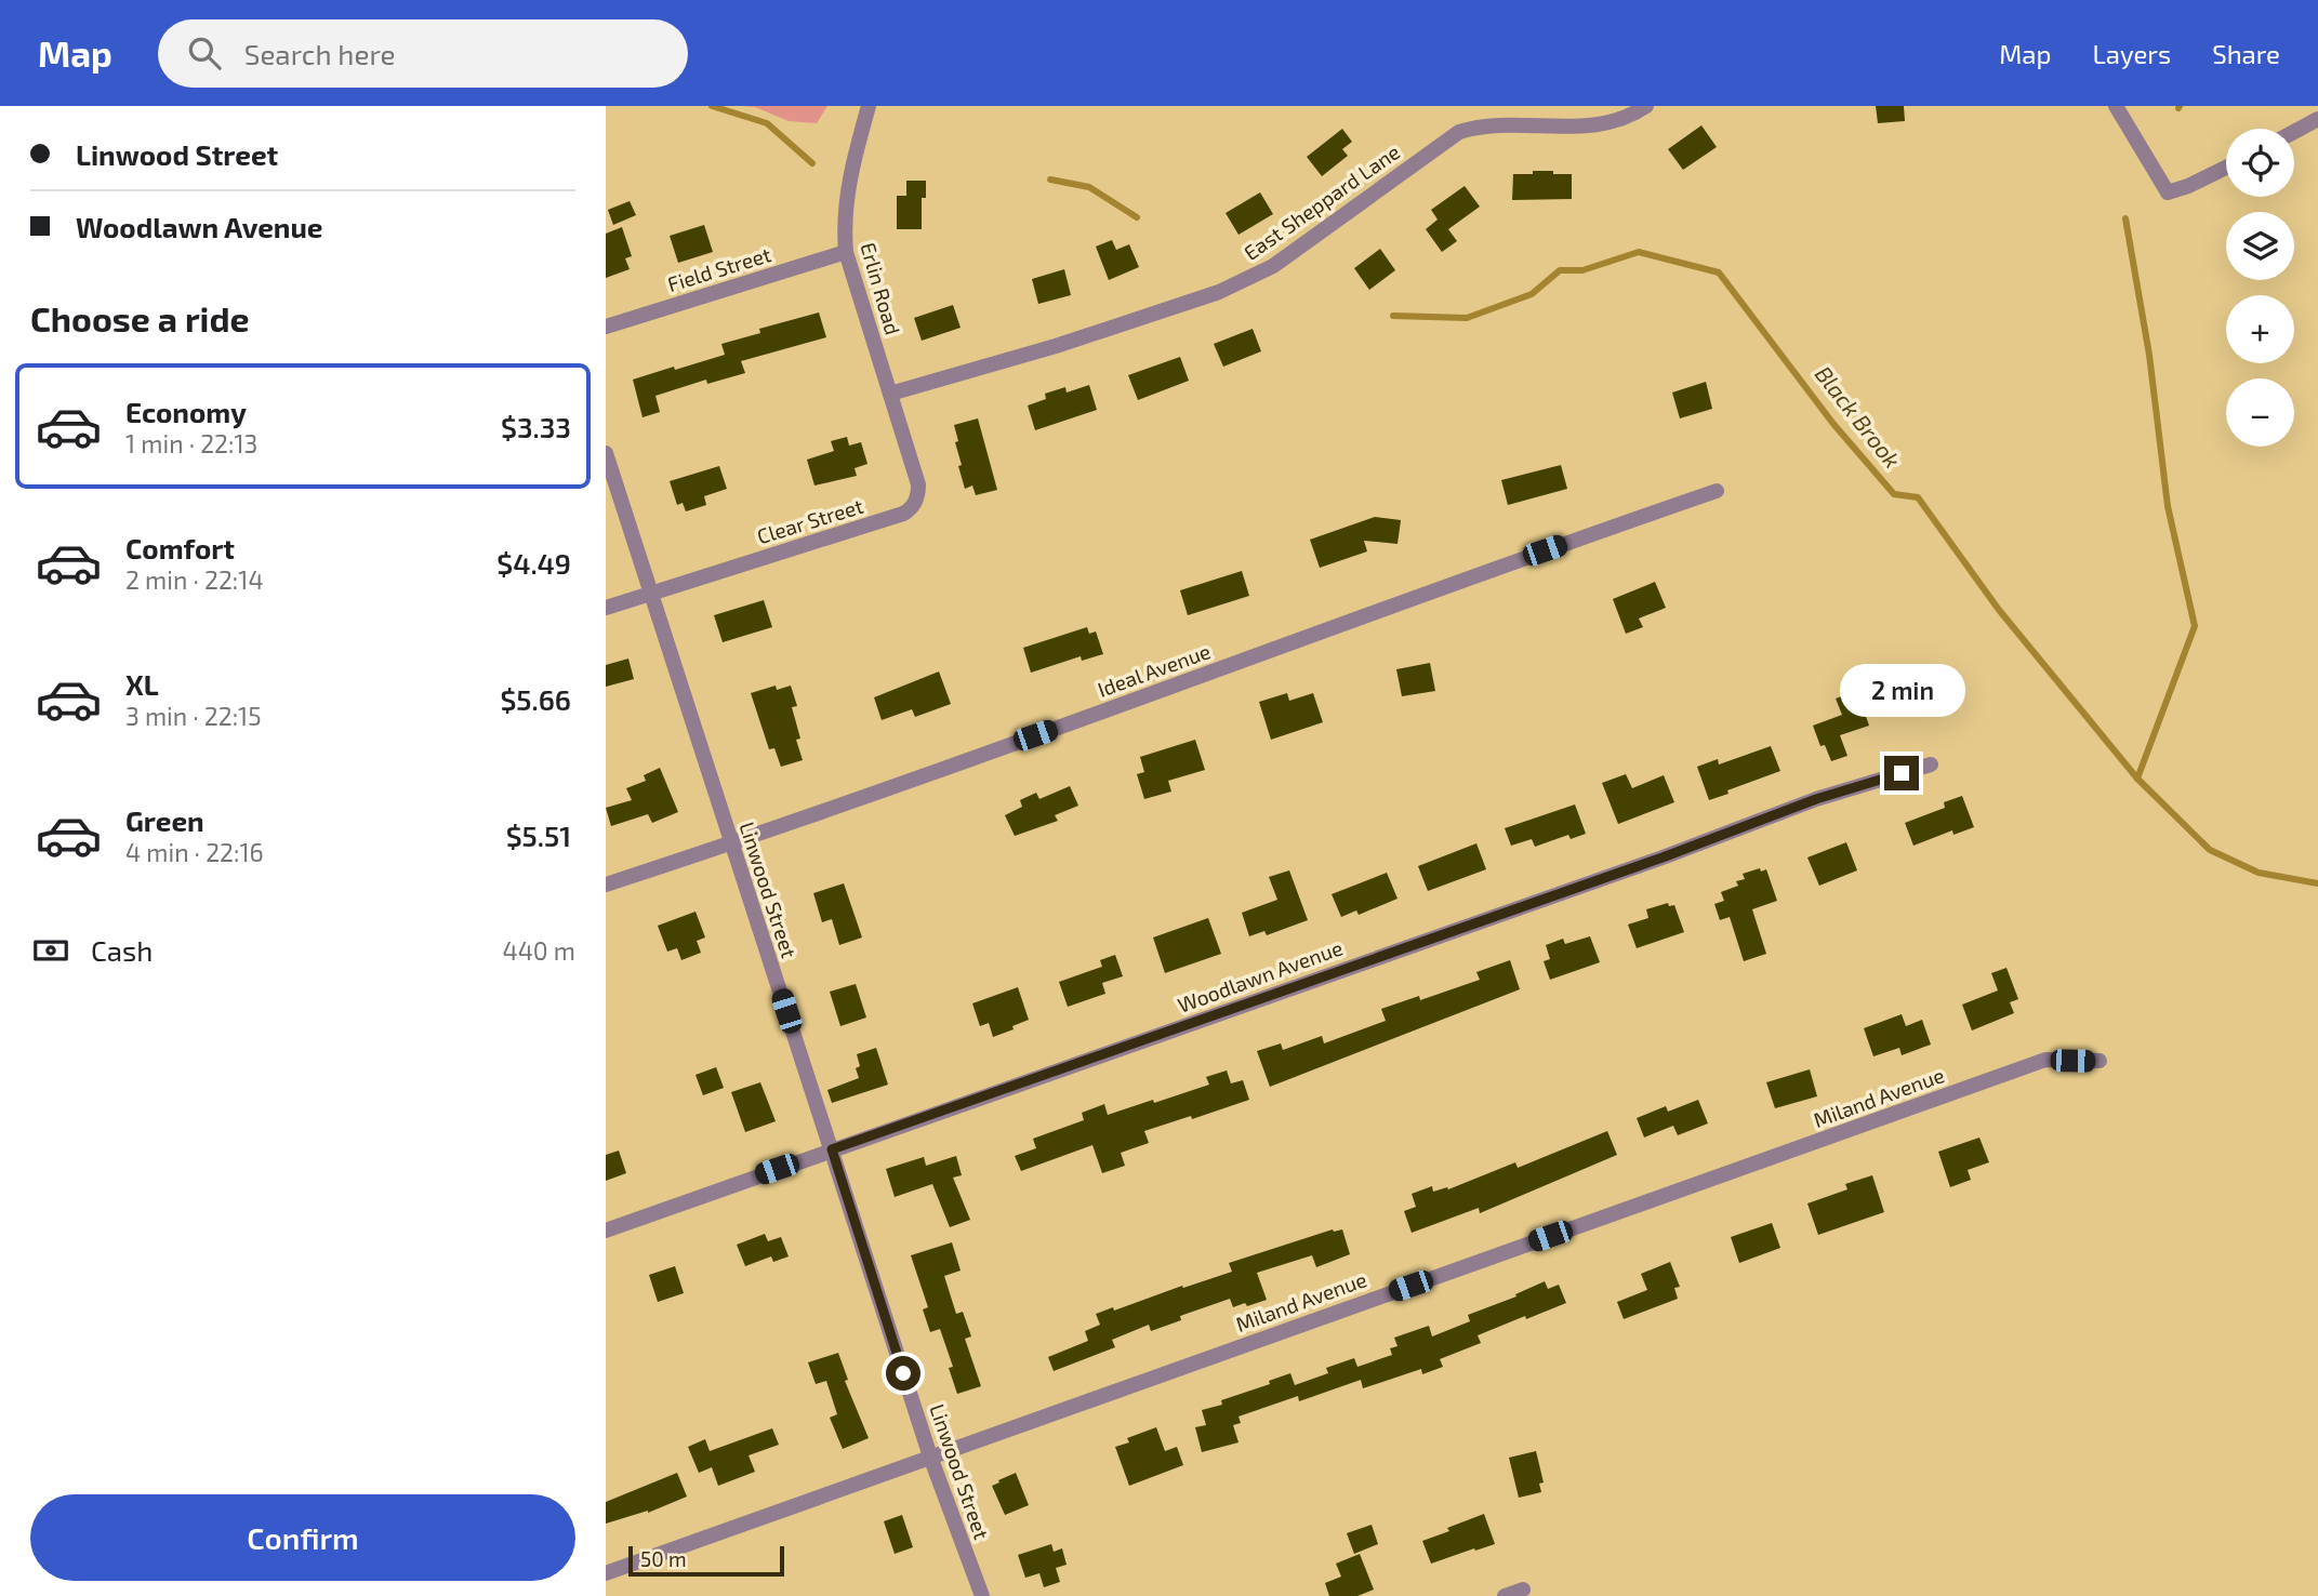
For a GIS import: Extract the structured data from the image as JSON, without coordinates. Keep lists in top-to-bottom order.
{
  "streets": {
    "street": [
      "East Sheppard Lane",
      "Field Street",
      "Erlin Road",
      "Clear Street",
      "Ideal Avenue",
      "Linwood Street",
      "Woodlawn Avenue",
      "Miland Avenue"
    ]
  },
  "crossings": [
    ["East Sheppard Lane", "Erlin Road"],
    ["East Sheppard Lane", "Clear Street"],
    ["Field Street", "Erlin Road"],
    ["Erlin Road", "Clear Street"],
    ["Clear Street", "Linwood Street"],
    ["Ideal Avenue", "Linwood Street"],
    ["Linwood Street", "Woodlawn Avenue"],
    ["Linwood Street", "Miland Avenue"]
  ],
  "water": ["Black Brook"],
  "scale_bar": "50 m",
  "page": {
    "header": "Map",
    "search": "Search here",
    "nav": ["Map", "Layers", "Share"],
    "banner": ["Linwood Street", "Woodlawn Avenue"],
    "map_buttons": ["+", "−"],
    "heading": "Choose a ride",
    "list": [
      {
        "name": "Economy",
        "note": "1 min · 22:13",
        "value": "$3.33"
      },
      {
        "name": "Comfort",
        "note": "2 min · 22:14",
        "value": "$4.49"
      },
      {
        "name": "XL",
        "note": "3 min · 22:15",
        "value": "$5.66"
      },
      {
        "name": "Green",
        "note": "4 min · 22:16",
        "value": "$5.51"
      }
    ],
    "bubble": "2 min",
    "pay": ["Cash", "440 m"],
    "buttons": "Confirm",
    "scale": "50 m"
  }
}
